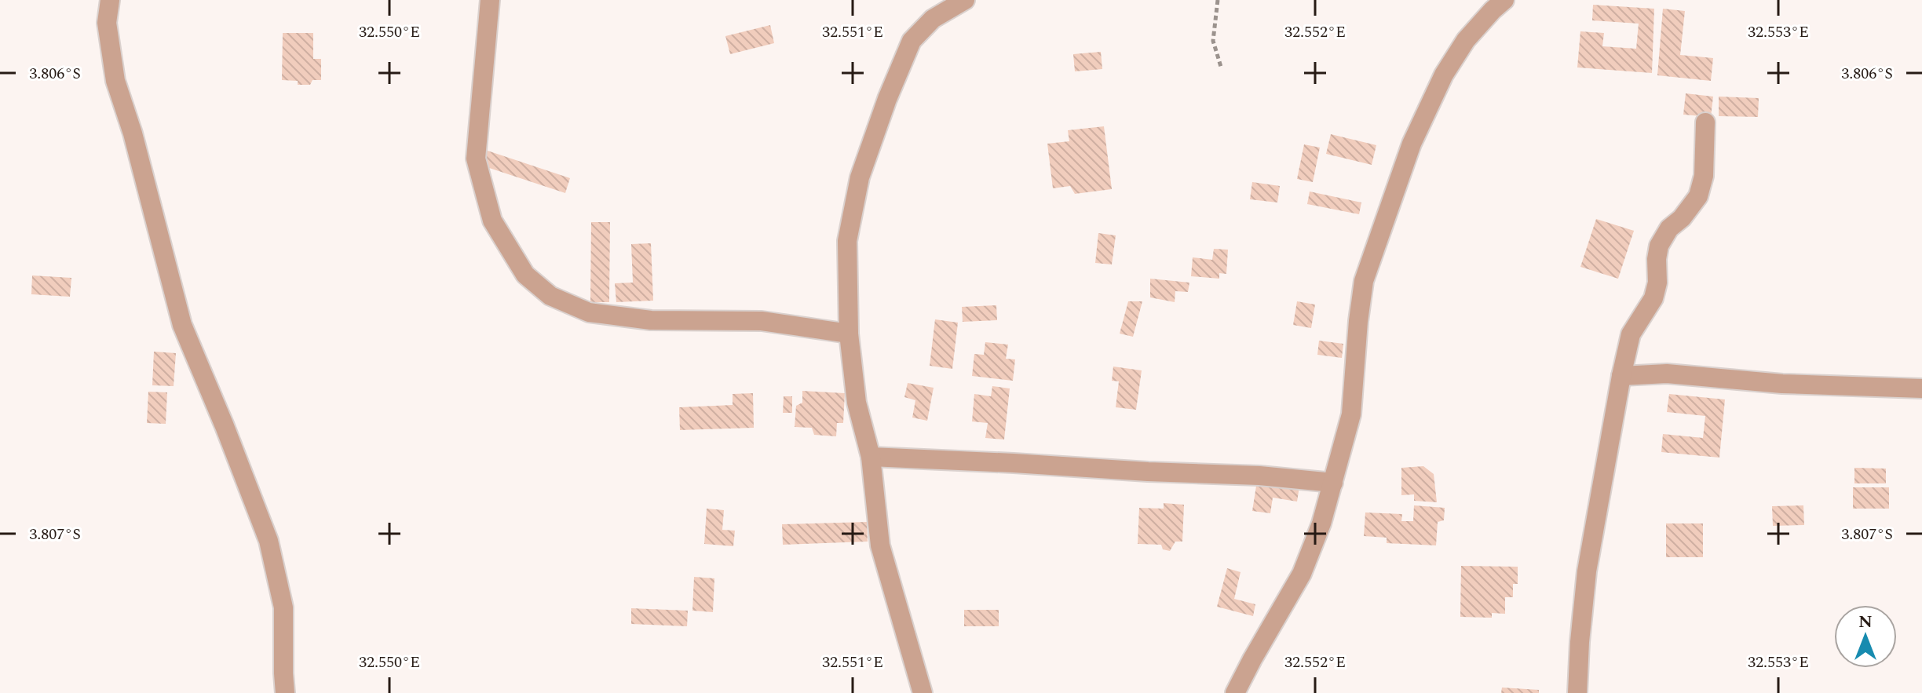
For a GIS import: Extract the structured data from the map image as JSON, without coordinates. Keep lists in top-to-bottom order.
{
  "north": "top",
  "coordinates": [
    "32.550°E",
    "32.551°E",
    "32.552°E",
    "32.553°E",
    "3.806°S",
    "3.807°S"
  ]
}
